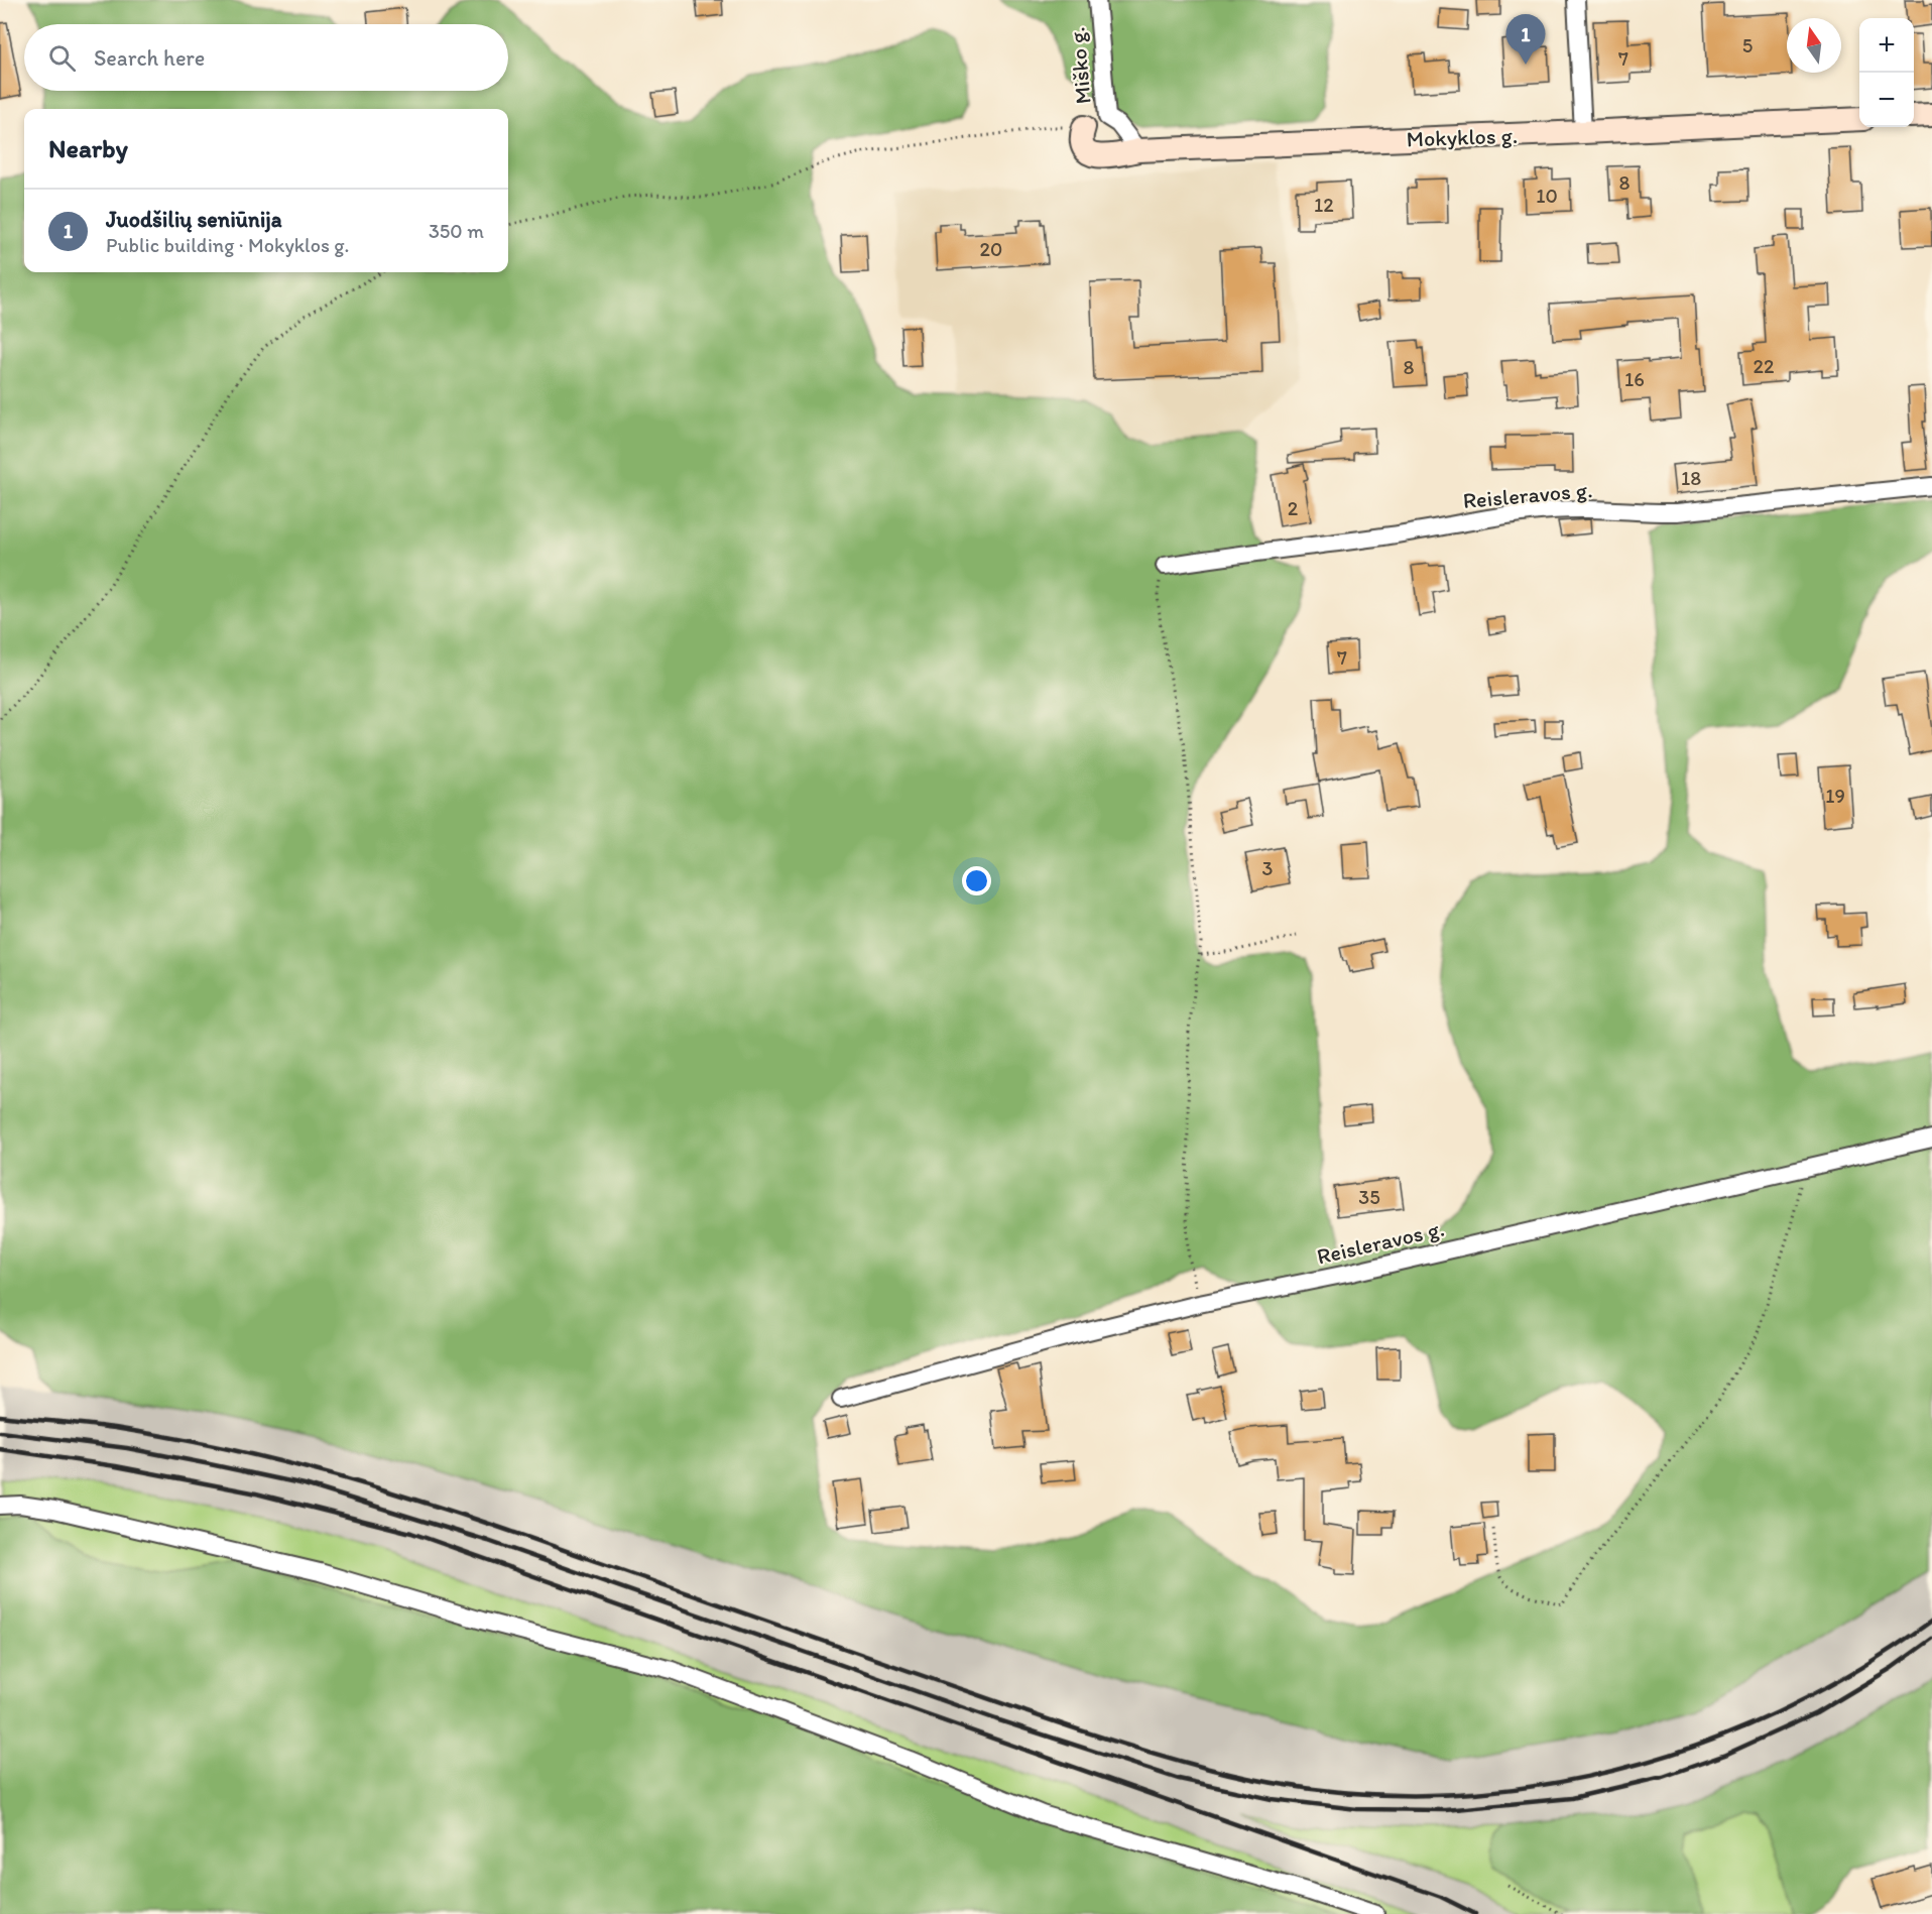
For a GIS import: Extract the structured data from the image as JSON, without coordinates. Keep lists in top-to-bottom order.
{
  "streets": {
    "main road": ["Mokyklos g."],
    "street": ["Miško g.", "Reisleravos g."]
  },
  "crossings": [
    ["Miško g.", "Mokyklos g."]
  ],
  "house_numbers": [
    "5",
    "7",
    "8",
    "10",
    "12",
    "20",
    "22",
    "8",
    "16",
    "18",
    "2",
    "7",
    "19",
    "3",
    "35"
  ],
  "north": "top",
  "page": {
    "pins": "1",
    "map_buttons": ["+", "−"],
    "search": "Search here",
    "heading": "Nearby",
    "list": [
      {
        "mark": "1",
        "name": "Juodšilių seniūnija",
        "note": "Public building · Mokyklos g.",
        "value": "350 m"
      }
    ]
  }
}
